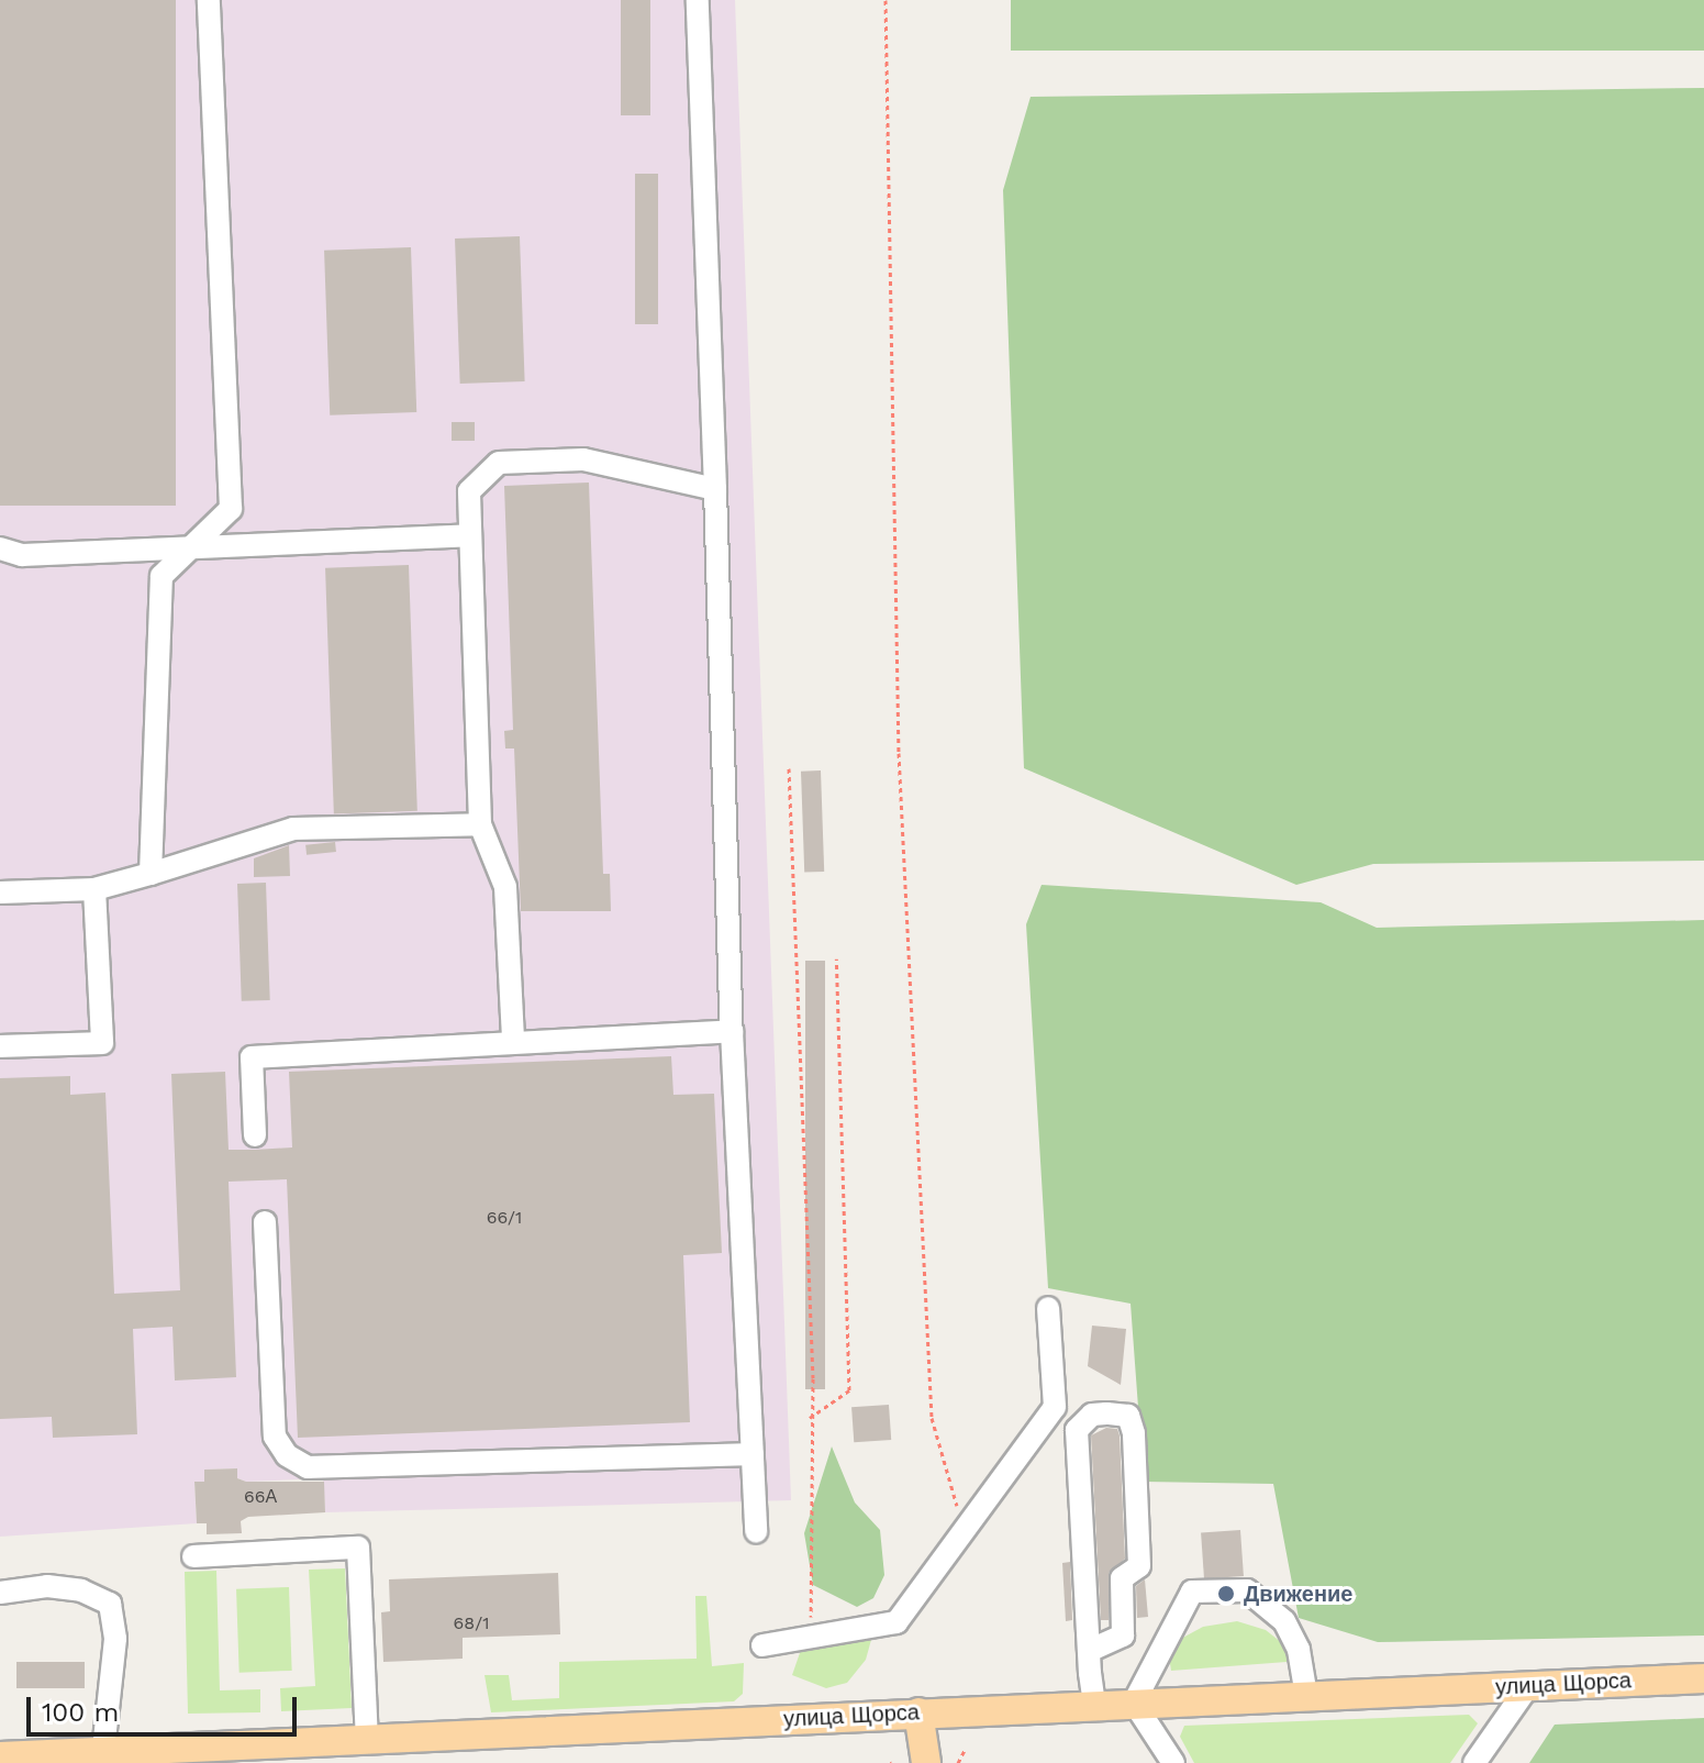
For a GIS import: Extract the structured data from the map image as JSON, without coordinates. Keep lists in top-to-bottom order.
{
  "streets": {
    "main road": ["улица Щорса"]
  },
  "places": ["Движение"],
  "house_numbers": ["66/1", "66А", "68/1"],
  "scale_bar": "100 m"
}
